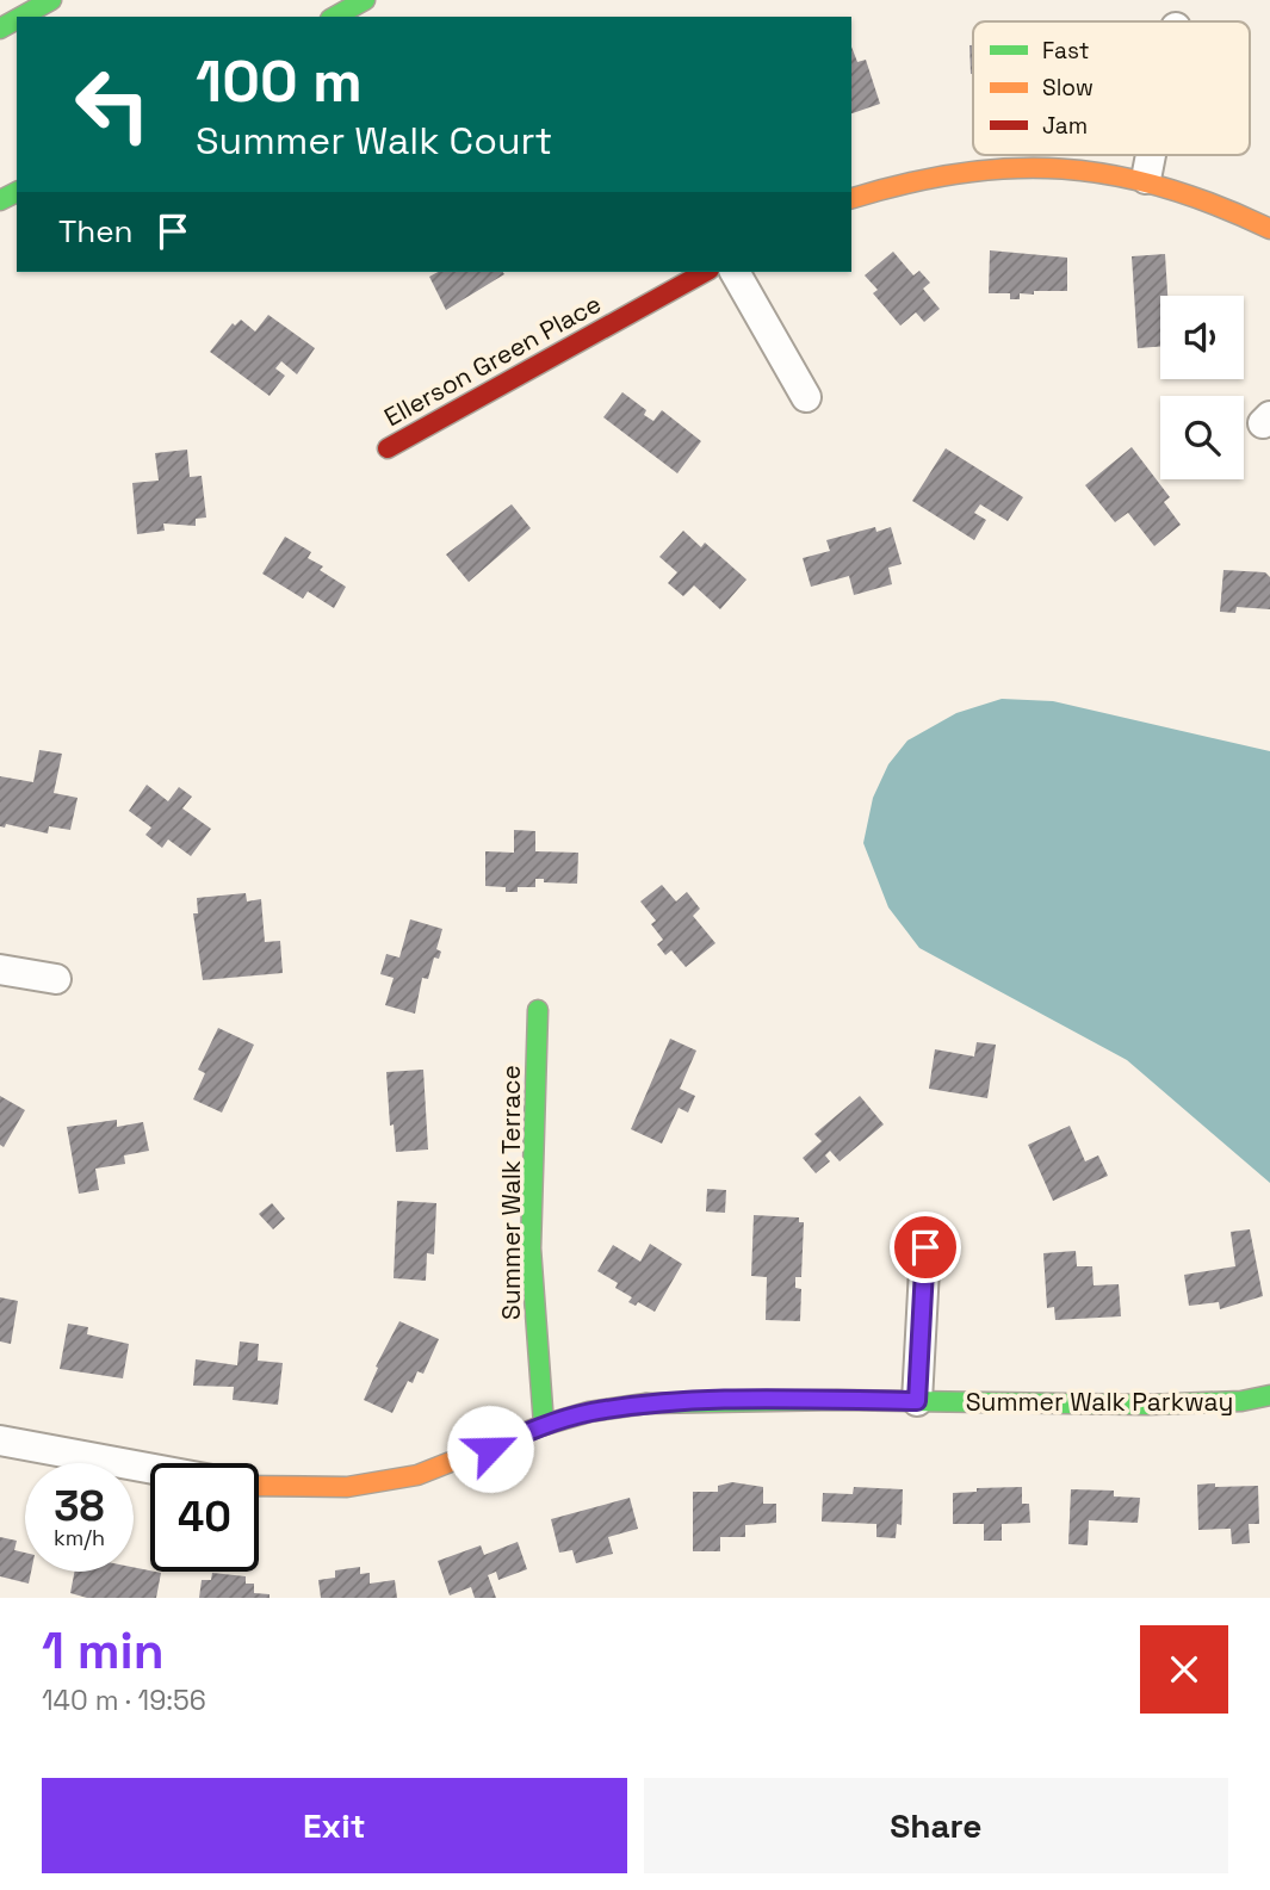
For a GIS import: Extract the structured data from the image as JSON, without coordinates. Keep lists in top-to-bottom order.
{
  "streets": {
    "main road": ["Ellerson Green Place", "Summer Walk Terrace", "Summer Walk Parkway"]
  },
  "crossings": [
    ["Summer Walk Terrace", "Summer Walk Parkway"]
  ],
  "legend": ["Fast", "Slow", "Jam"],
  "page": {
    "turn": ["100 m", "Summer Walk Court"],
    "then": "Then",
    "speed": "38 km/h",
    "limit": "40",
    "heading": ["1 min", "140 m · 19:56"],
    "buttons": ["Exit", "Share"]
  }
}
